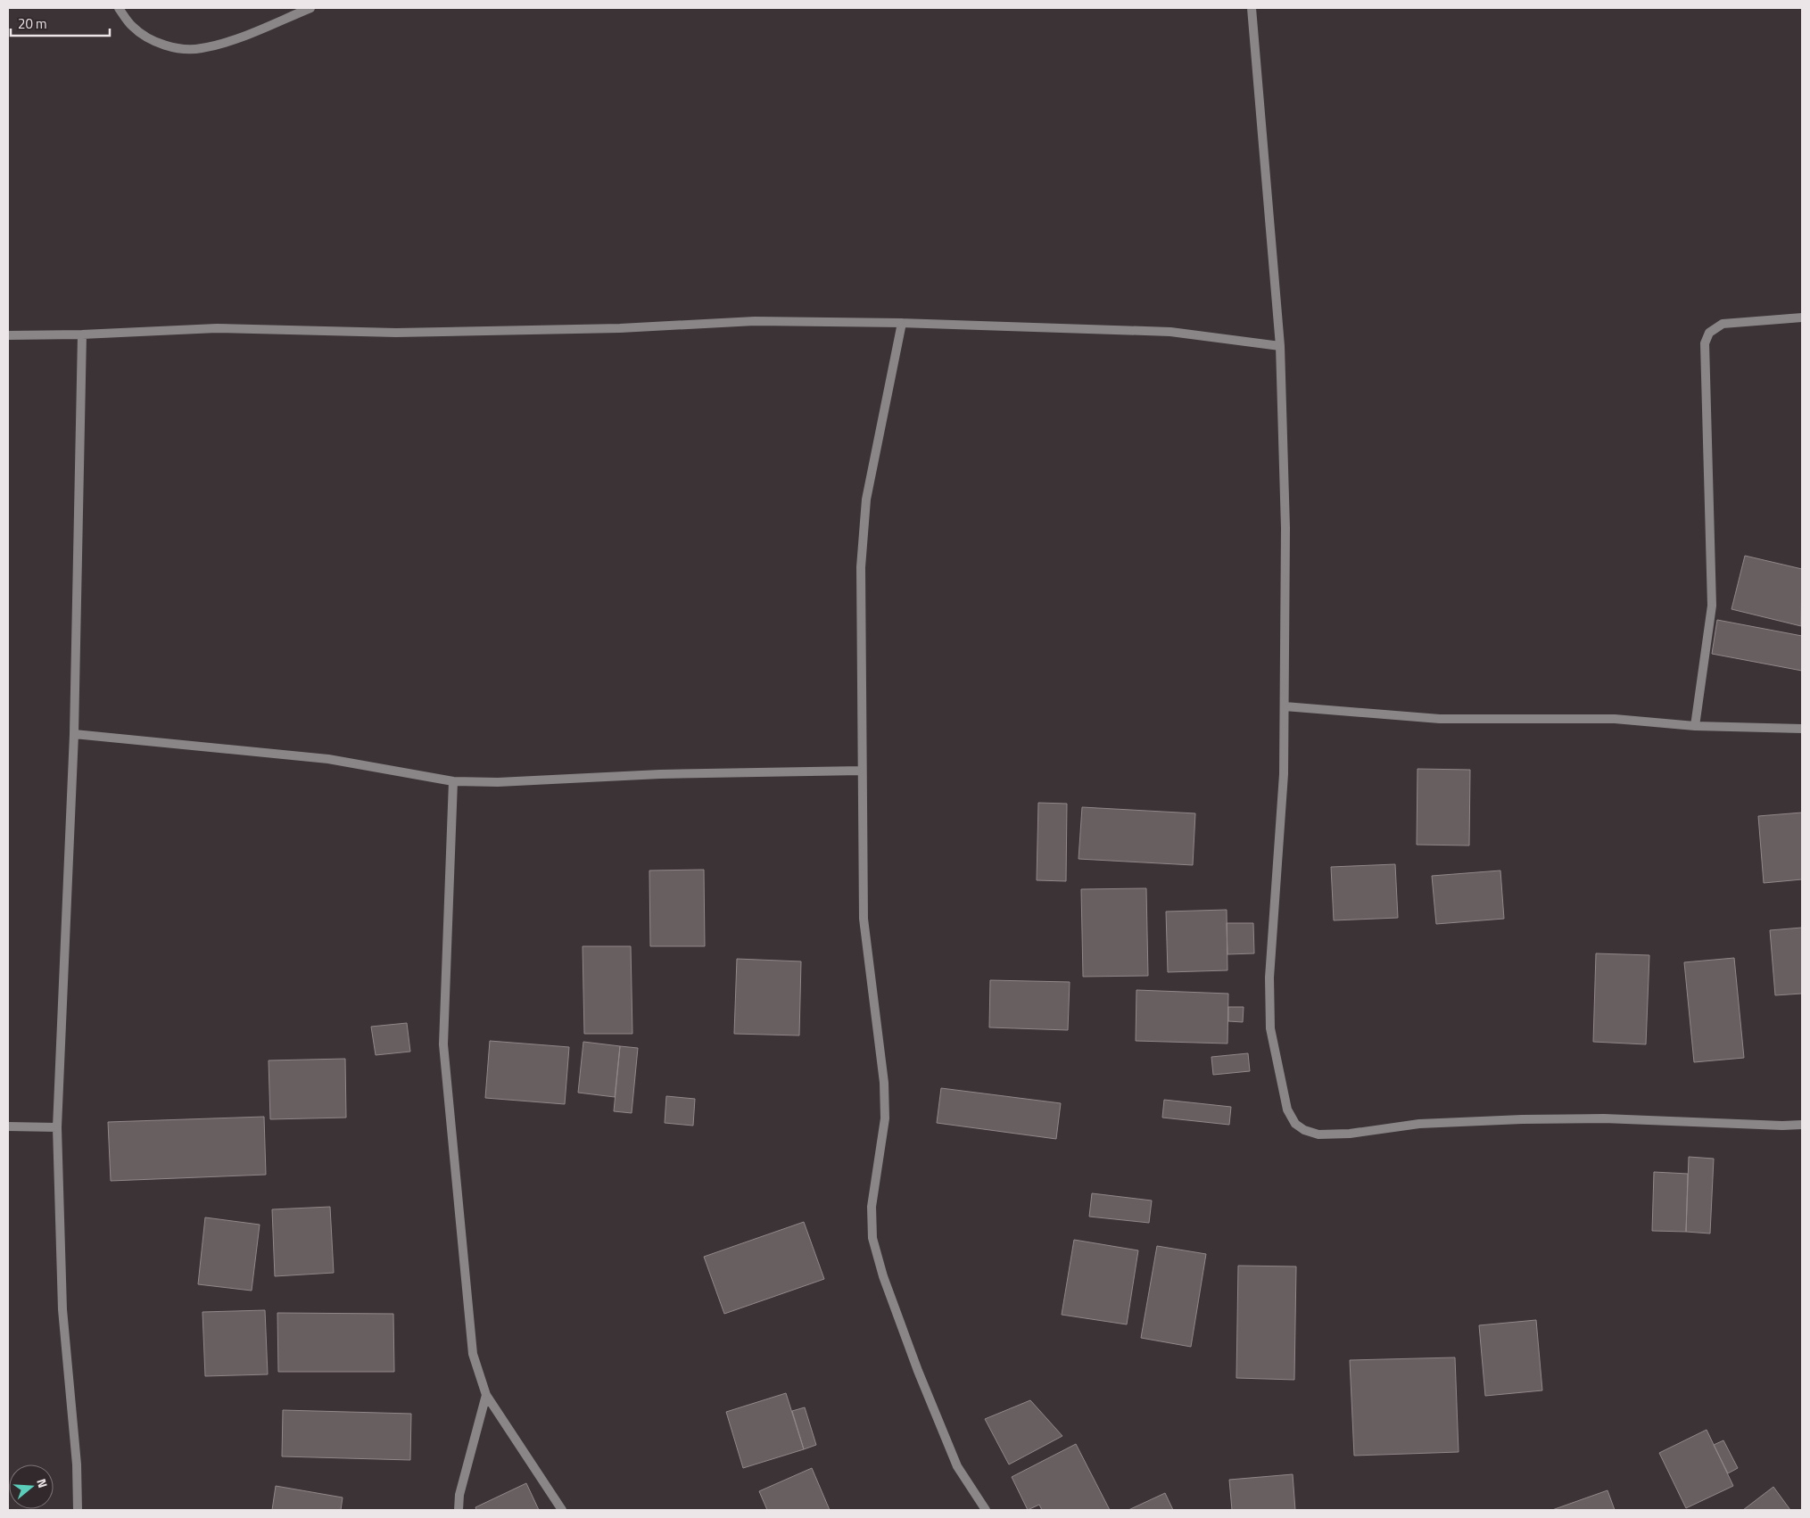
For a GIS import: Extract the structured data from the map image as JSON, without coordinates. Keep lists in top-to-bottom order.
{
  "scale_bar": "20 m",
  "north": "right"
}
